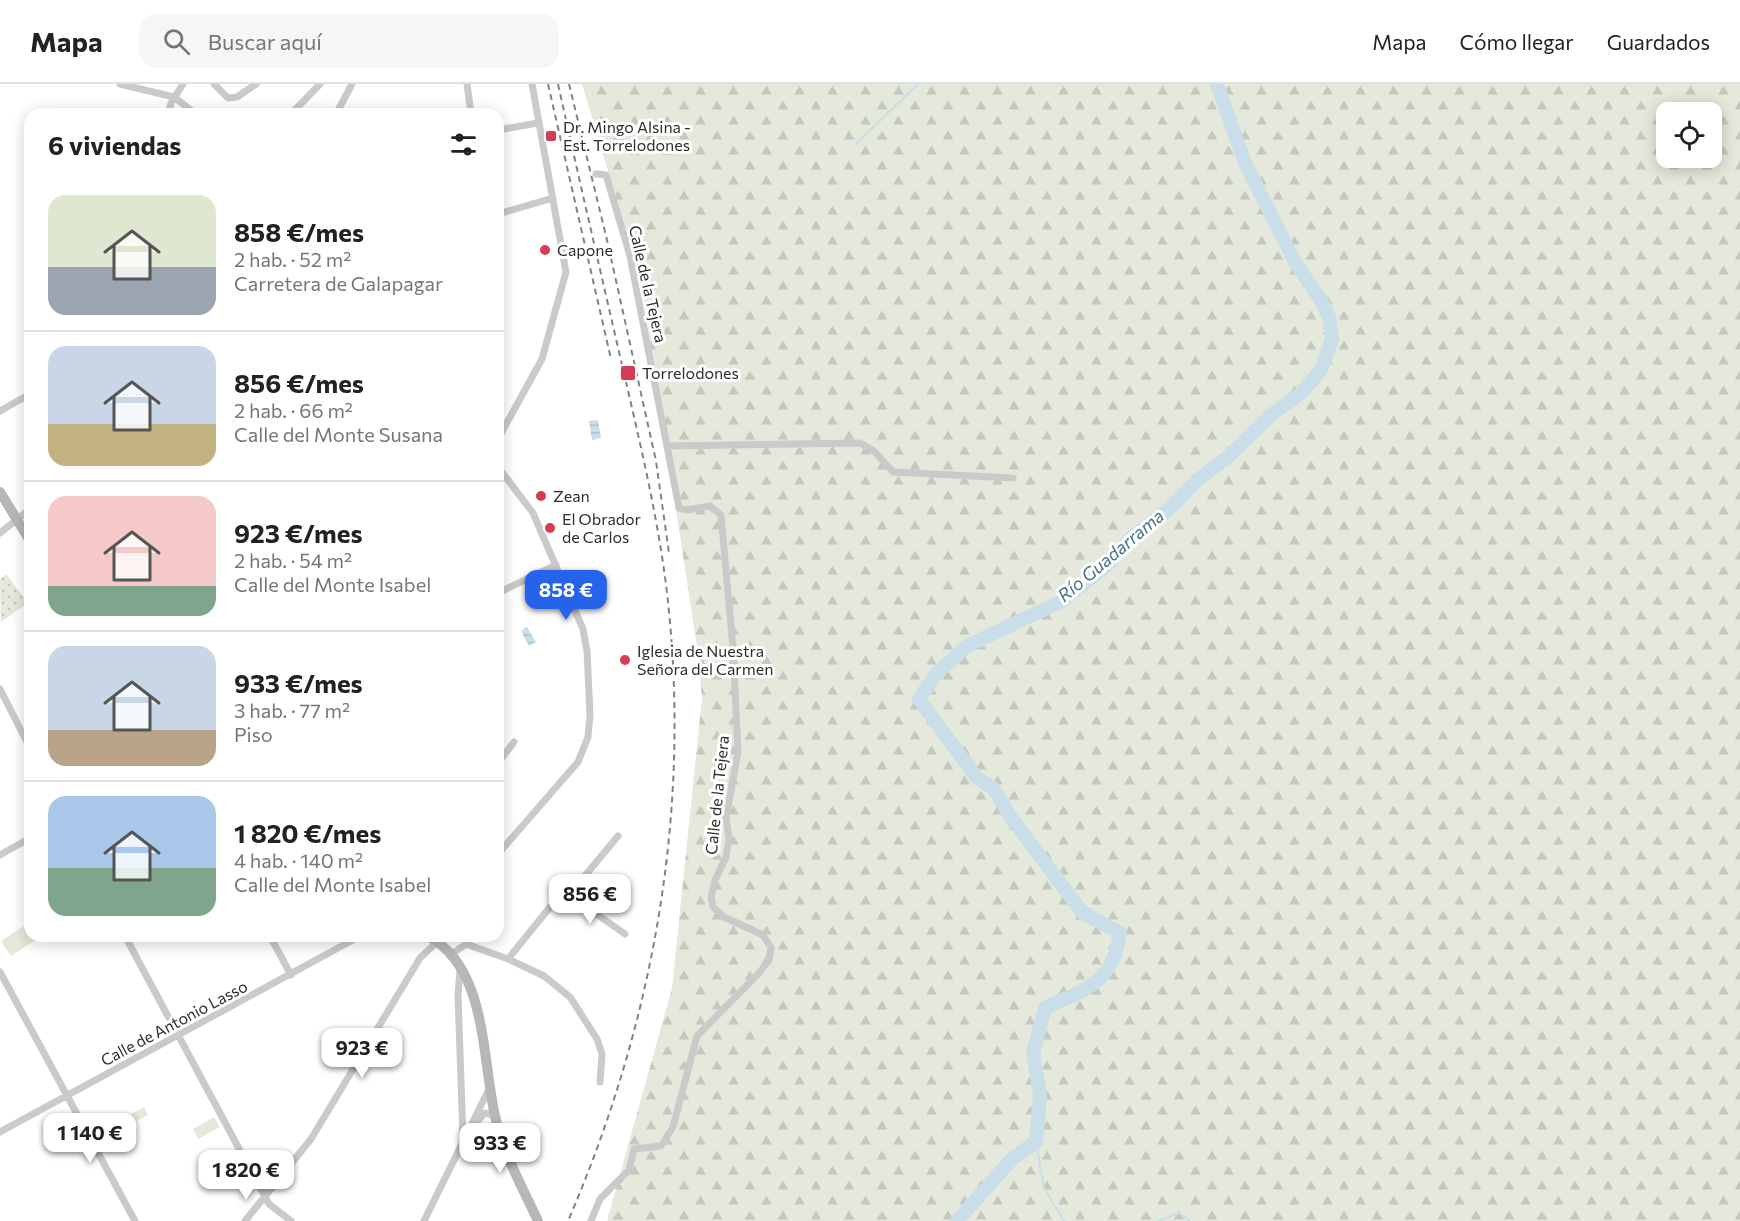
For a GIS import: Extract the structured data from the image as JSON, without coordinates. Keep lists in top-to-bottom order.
{
  "streets": {
    "street": ["Calle de la Tejera", "Calle de Antonio Lasso"]
  },
  "water": ["Río Guadarrama"],
  "places": {
    "transit": ["Dr. Mingo Alsina - Est. Torrelodones", "Torrelodones"],
    "other": [
      "Capone",
      "Zean",
      "El Obrador de Carlos",
      "Iglesia de Nuestra Señora del Carmen"
    ]
  },
  "page": {
    "header": "Mapa",
    "search": "Buscar aquí",
    "nav": ["Mapa", "Cómo llegar", "Guardados"],
    "heading": "6 viviendas",
    "list": [
      {
        "name": "858 €/mes",
        "note": "2 hab. · 52 m² · Carretera de Galapagar"
      },
      {
        "name": "856 €/mes",
        "note": "2 hab. · 66 m² · Calle del Monte Susana"
      },
      {
        "name": "923 €/mes",
        "note": "2 hab. · 54 m² · Calle del Monte Isabel"
      },
      {
        "name": "933 €/mes",
        "note": "3 hab. · 77 m² · Piso"
      },
      {
        "name": "1 820 €/mes",
        "note": "4 hab. · 140 m² · Calle del Monte Isabel"
      }
    ],
    "price": [
      "858 €",
      "856 €",
      "923 €",
      "1 140 €",
      "933 €",
      "1 820 €"
    ]
  }
}
